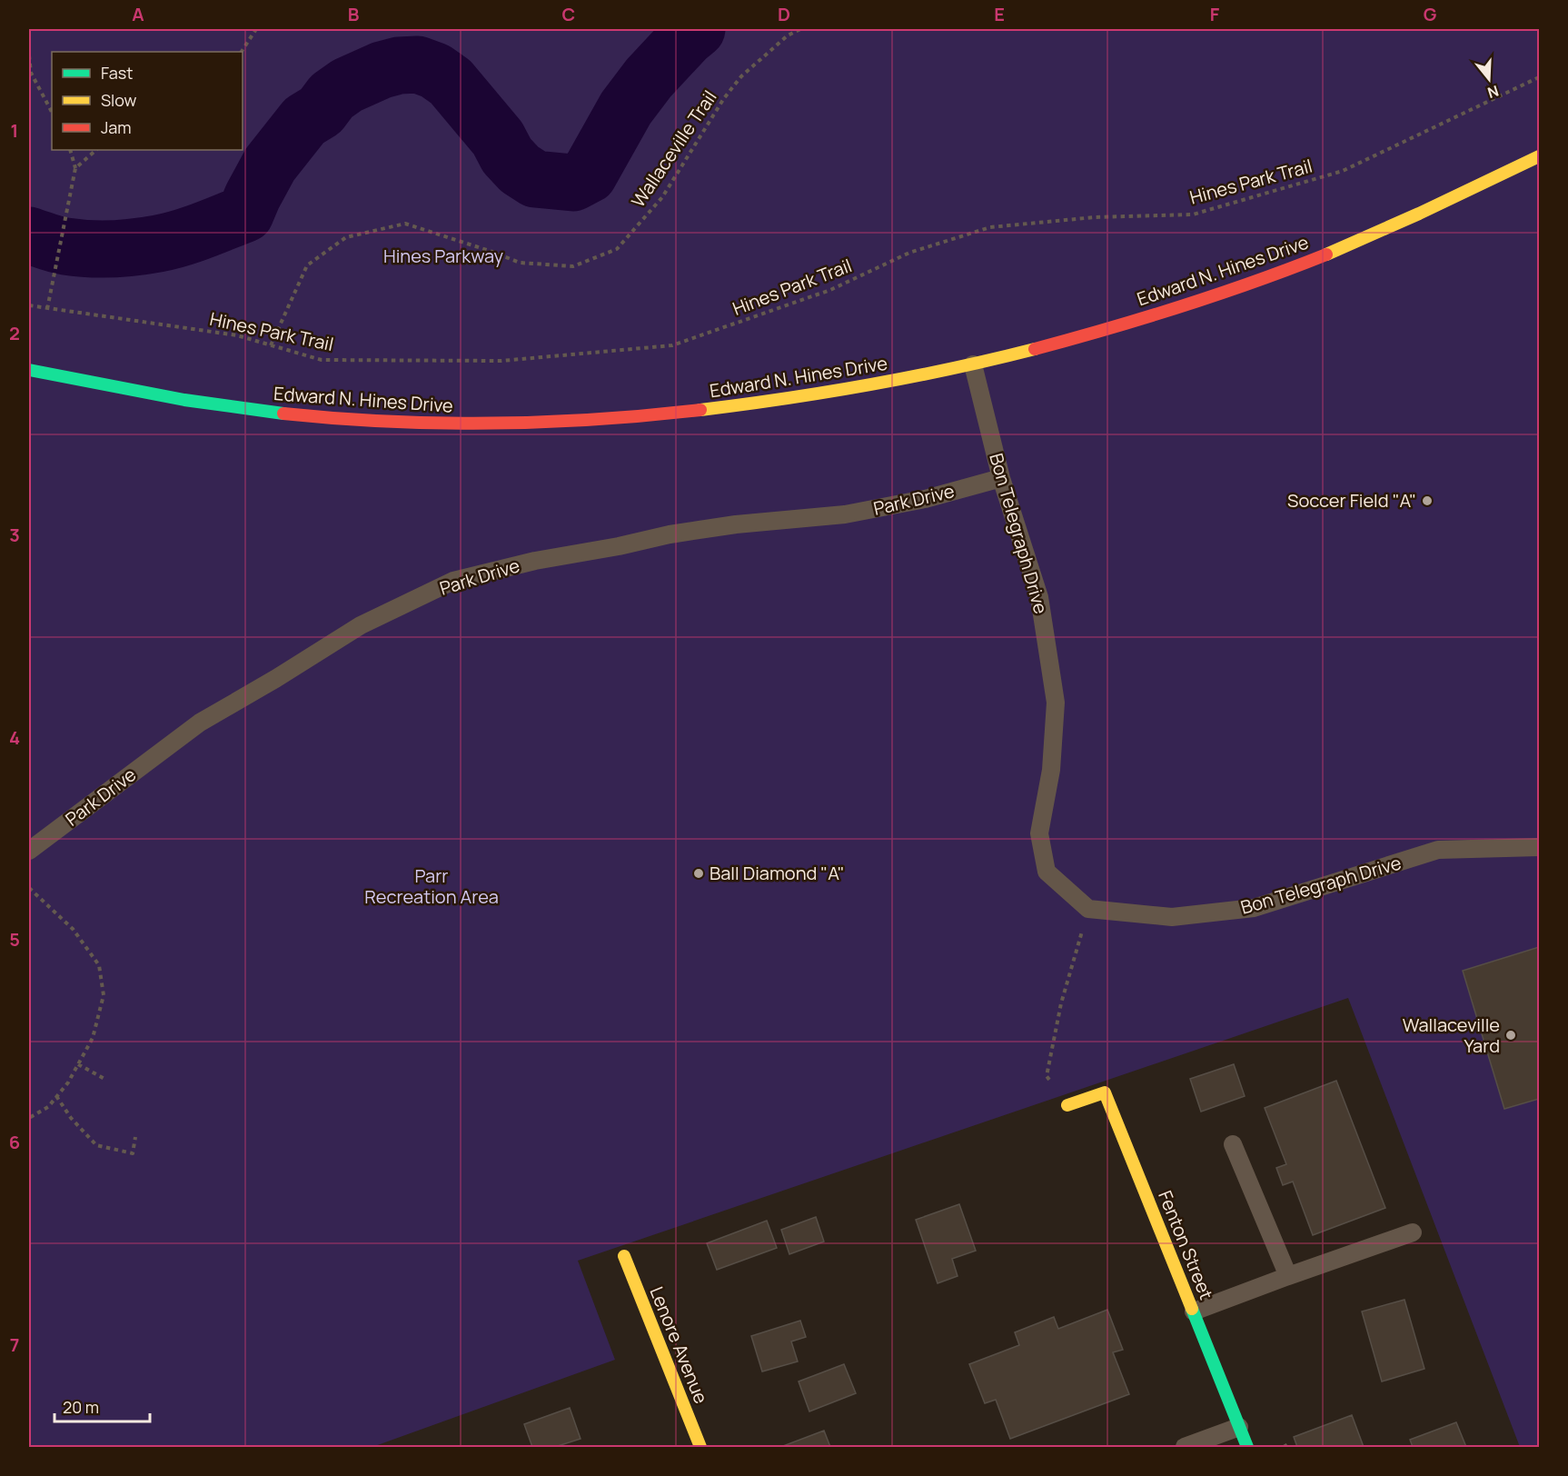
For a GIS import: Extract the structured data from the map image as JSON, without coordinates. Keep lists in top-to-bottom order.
{
  "streets": {
    "street": ["Edward N. Hines Drive", "Fenton Street", "Lenore Avenue"],
    "lane": ["Park Drive", "Bon Telegraph Drive"],
    "path": ["Wallaceville Trail", "Hines Park Trail"]
  },
  "crossings": [
    ["Wallaceville Trail", "Hines Park Trail"],
    ["Edward N. Hines Drive", "Bon Telegraph Drive"],
    ["Park Drive", "Bon Telegraph Drive"]
  ],
  "parks": ["Hines Parkway", "Parr Recreation Area"],
  "places": ["Soccer Field \"A\"", "Ball Diamond \"A\"", "Wallaceville Yard"],
  "legend": ["Fast", "Slow", "Jam"],
  "scale_bar": "20 m",
  "north": "bottom",
  "grid": {
    "columns": [
      "A",
      "B",
      "C",
      "D",
      "E",
      "F",
      "G"
    ],
    "rows": [
      "1",
      "2",
      "3",
      "4",
      "5",
      "6",
      "7"
    ]
  }
}
